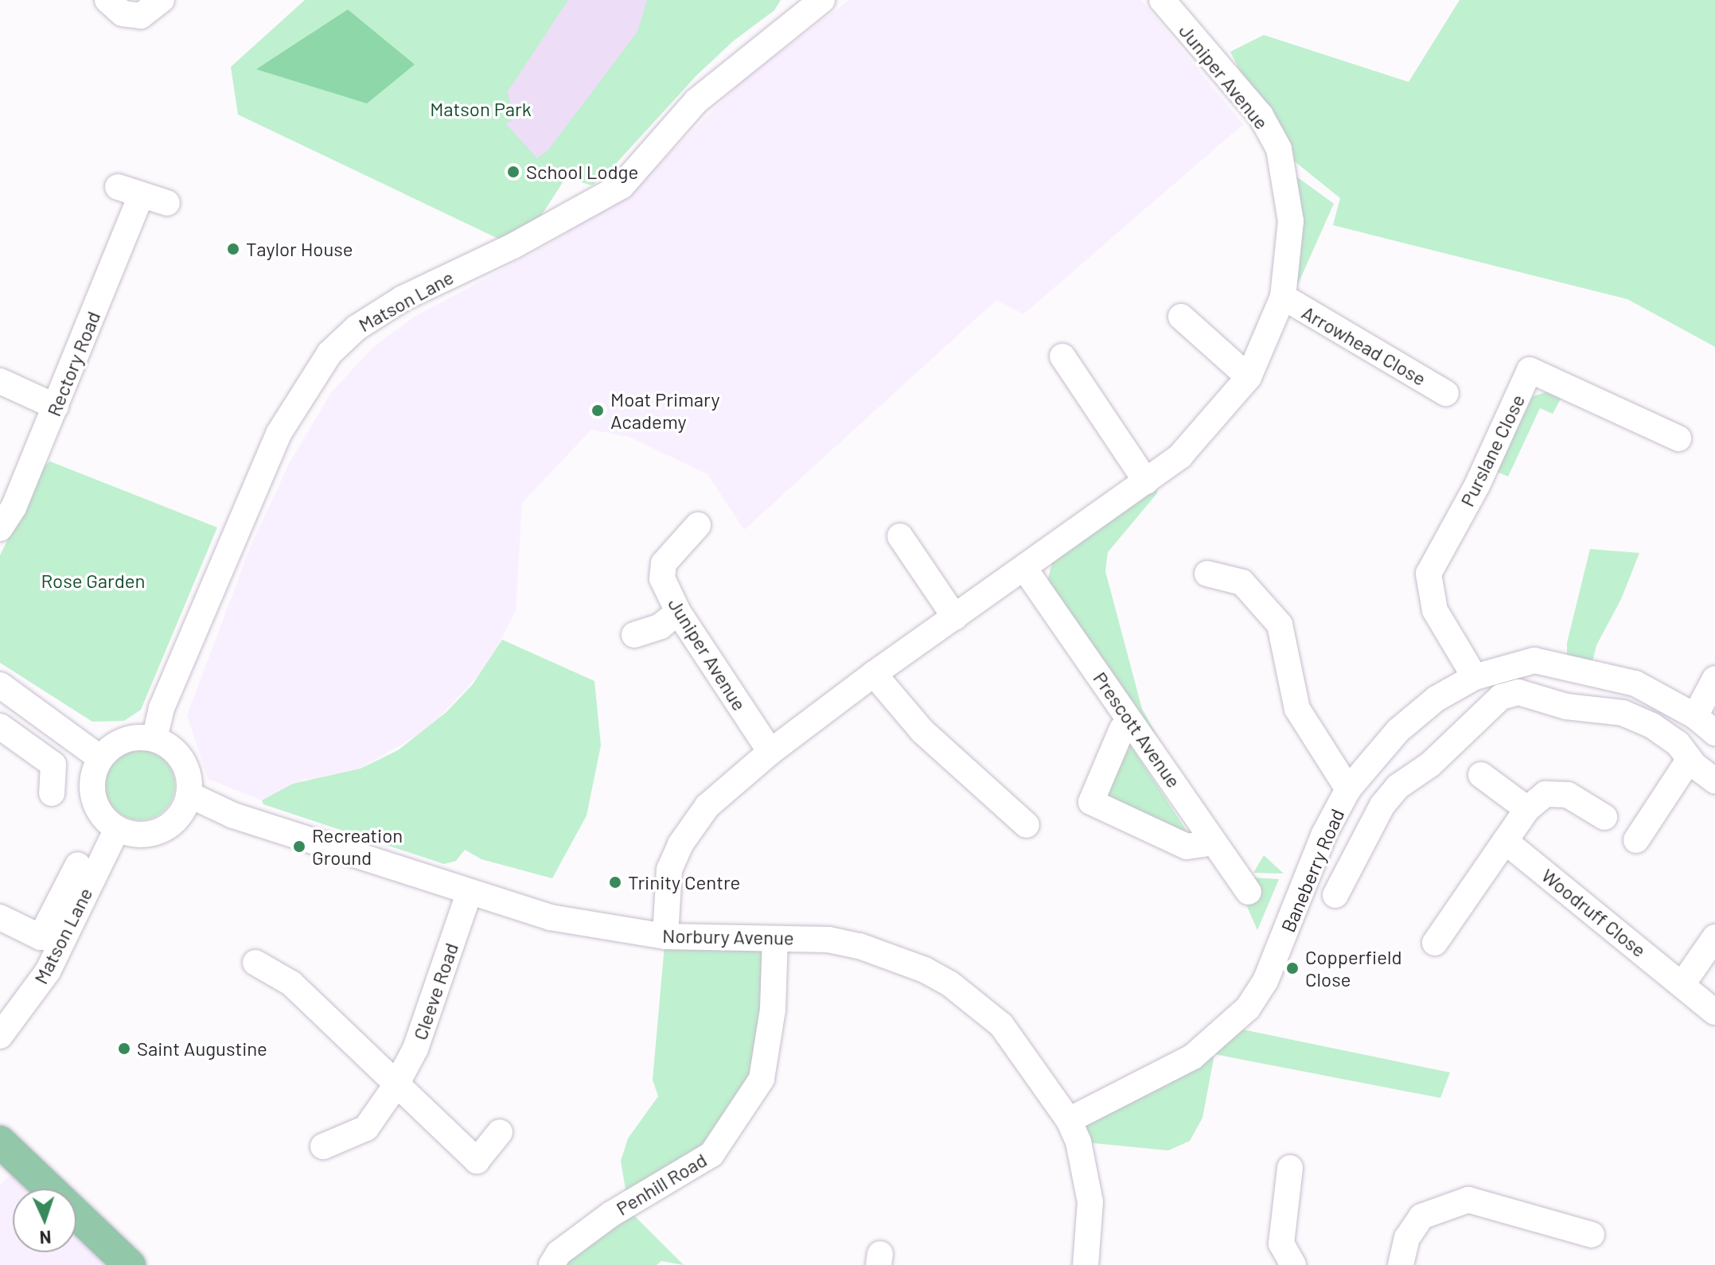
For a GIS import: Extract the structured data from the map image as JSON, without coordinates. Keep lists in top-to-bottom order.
{
  "streets": {
    "street": [
      "Juniper Avenue",
      "Matson Lane",
      "Arrowhead Close",
      "Rectory Road",
      "Purslane Close",
      "Prescott Avenue",
      "Baneberry Road",
      "Woodruff Close",
      "Norbury Avenue",
      "Cleeve Road",
      "Penhill Road"
    ]
  },
  "crossings": [
    ["Juniper Avenue", "Arrowhead Close"],
    ["Juniper Avenue", "Prescott Avenue"],
    ["Juniper Avenue", "Norbury Avenue"],
    ["Matson Lane", "Norbury Avenue"],
    ["Purslane Close", "Baneberry Road"],
    ["Baneberry Road", "Norbury Avenue"],
    ["Norbury Avenue", "Cleeve Road"],
    ["Norbury Avenue", "Penhill Road"]
  ],
  "parks": ["Matson Park", "Rose Garden"],
  "places": [
    "School Lodge",
    "Taylor House",
    "Moat Primary Academy",
    "Recreation Ground",
    "Trinity Centre",
    "Copperfield Close",
    "Saint Augustine"
  ],
  "north": "bottom"
}
